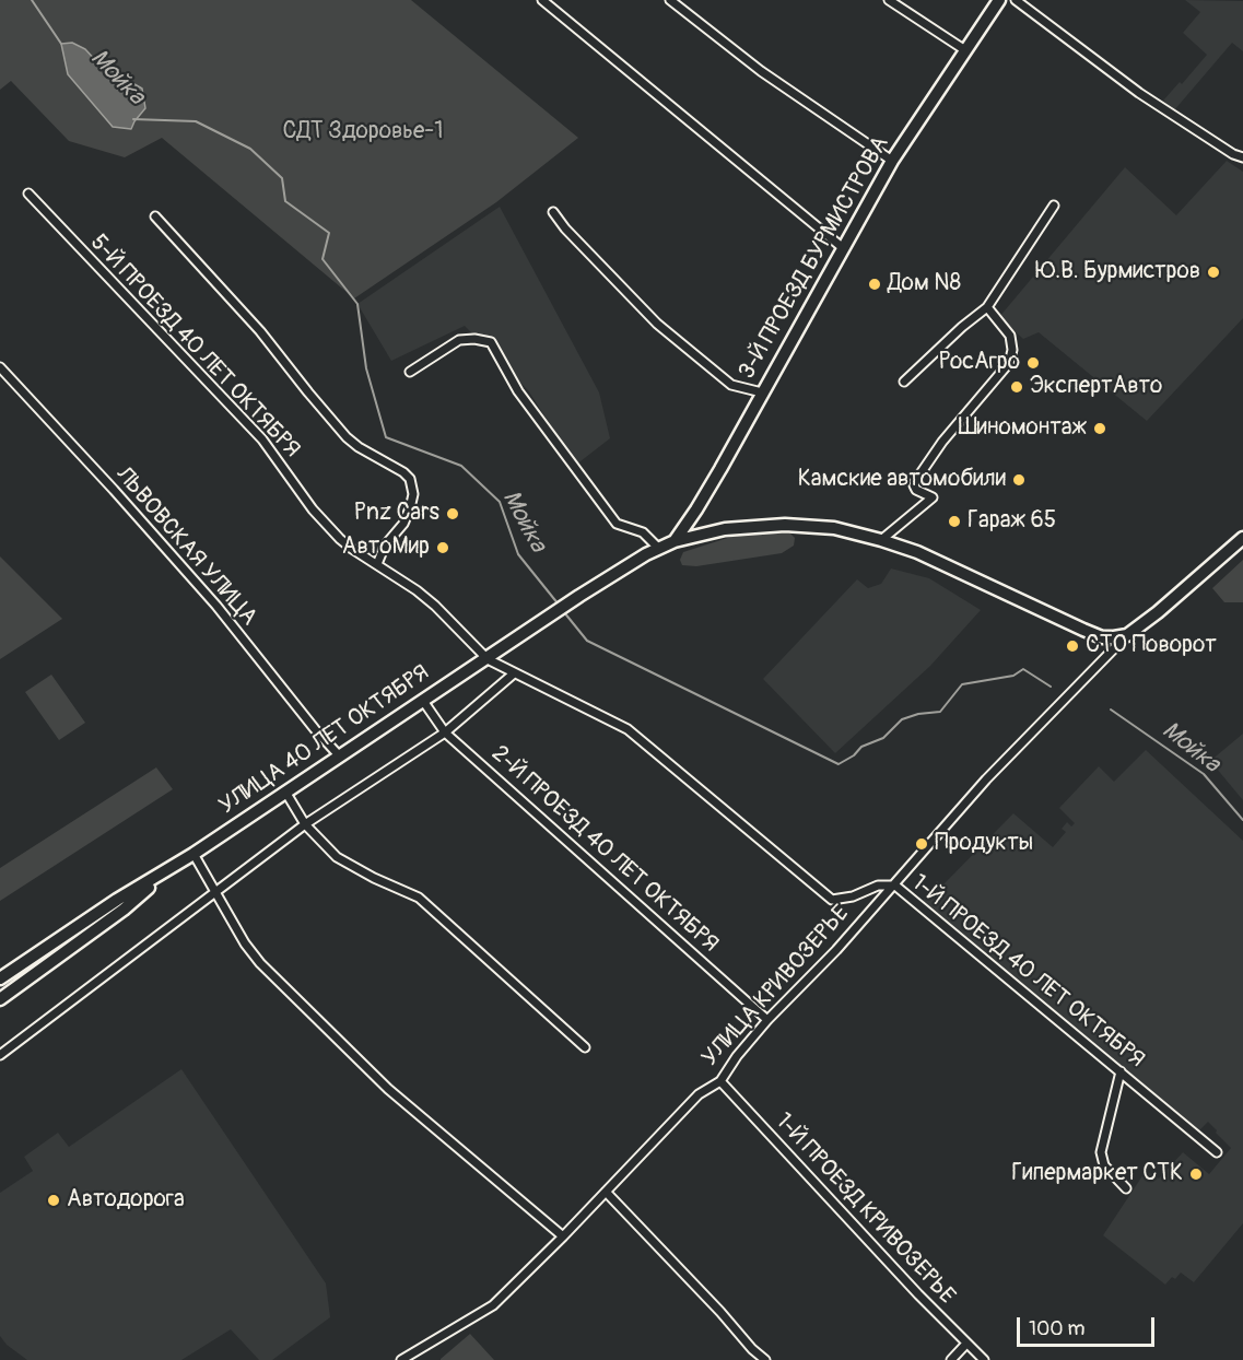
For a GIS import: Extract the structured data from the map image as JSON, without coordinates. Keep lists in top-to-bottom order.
{
  "streets": {
    "main road": ["3-Й ПРОЕЗД БУРМИСТРОВА", "УЛИЦА 40 ЛЕТ ОКТЯБРЯ", "УЛИЦА КРИВОЗЕРЬЕ"],
    "street": [
      "5-Й ПРОЕЗД 40 ЛЕТ ОКТЯБРЯ",
      "ЛЬВОВСКАЯ УЛИЦА",
      "2-Й ПРОЕЗД 40 ЛЕТ ОКТЯБРЯ",
      "1-Й ПРОЕЗД 40 ЛЕТ ОКТЯБРЯ",
      "1-Й ПРОЕЗД КРИВОЗЕРЬЕ"
    ]
  },
  "crossings": [
    ["3-Й ПРОЕЗД БУРМИСТРОВА", "УЛИЦА 40 ЛЕТ ОКТЯБРЯ"],
    ["5-Й ПРОЕЗД 40 ЛЕТ ОКТЯБРЯ", "УЛИЦА 40 ЛЕТ ОКТЯБРЯ"],
    ["5-Й ПРОЕЗД 40 ЛЕТ ОКТЯБРЯ", "1-Й ПРОЕЗД 40 ЛЕТ ОКТЯБРЯ"],
    ["ЛЬВОВСКАЯ УЛИЦА", "УЛИЦА 40 ЛЕТ ОКТЯБРЯ"],
    ["УЛИЦА 40 ЛЕТ ОКТЯБРЯ", "2-Й ПРОЕЗД 40 ЛЕТ ОКТЯБРЯ"],
    ["2-Й ПРОЕЗД 40 ЛЕТ ОКТЯБРЯ", "УЛИЦА КРИВОЗЕРЬЕ"],
    ["1-Й ПРОЕЗД 40 ЛЕТ ОКТЯБРЯ", "УЛИЦА КРИВОЗЕРЬЕ"],
    ["УЛИЦА КРИВОЗЕРЬЕ", "1-Й ПРОЕЗД КРИВОЗЕРЬЕ"]
  ],
  "water": ["Мойка"],
  "parks": ["СДТ Здоровье-1"],
  "places": [
    "Ю.В. Бурмистров",
    "Дом N8",
    "РосАгро",
    "ЭкспертАвто",
    "Шиномонтаж",
    "Камские автомобили",
    "Pnz Cars",
    "Гараж 65",
    "АвтоМир",
    "СТО Поворот",
    "Продукты",
    "Гипермаркет СТК",
    "Автодорога"
  ],
  "scale_bar": "100 m"
}
